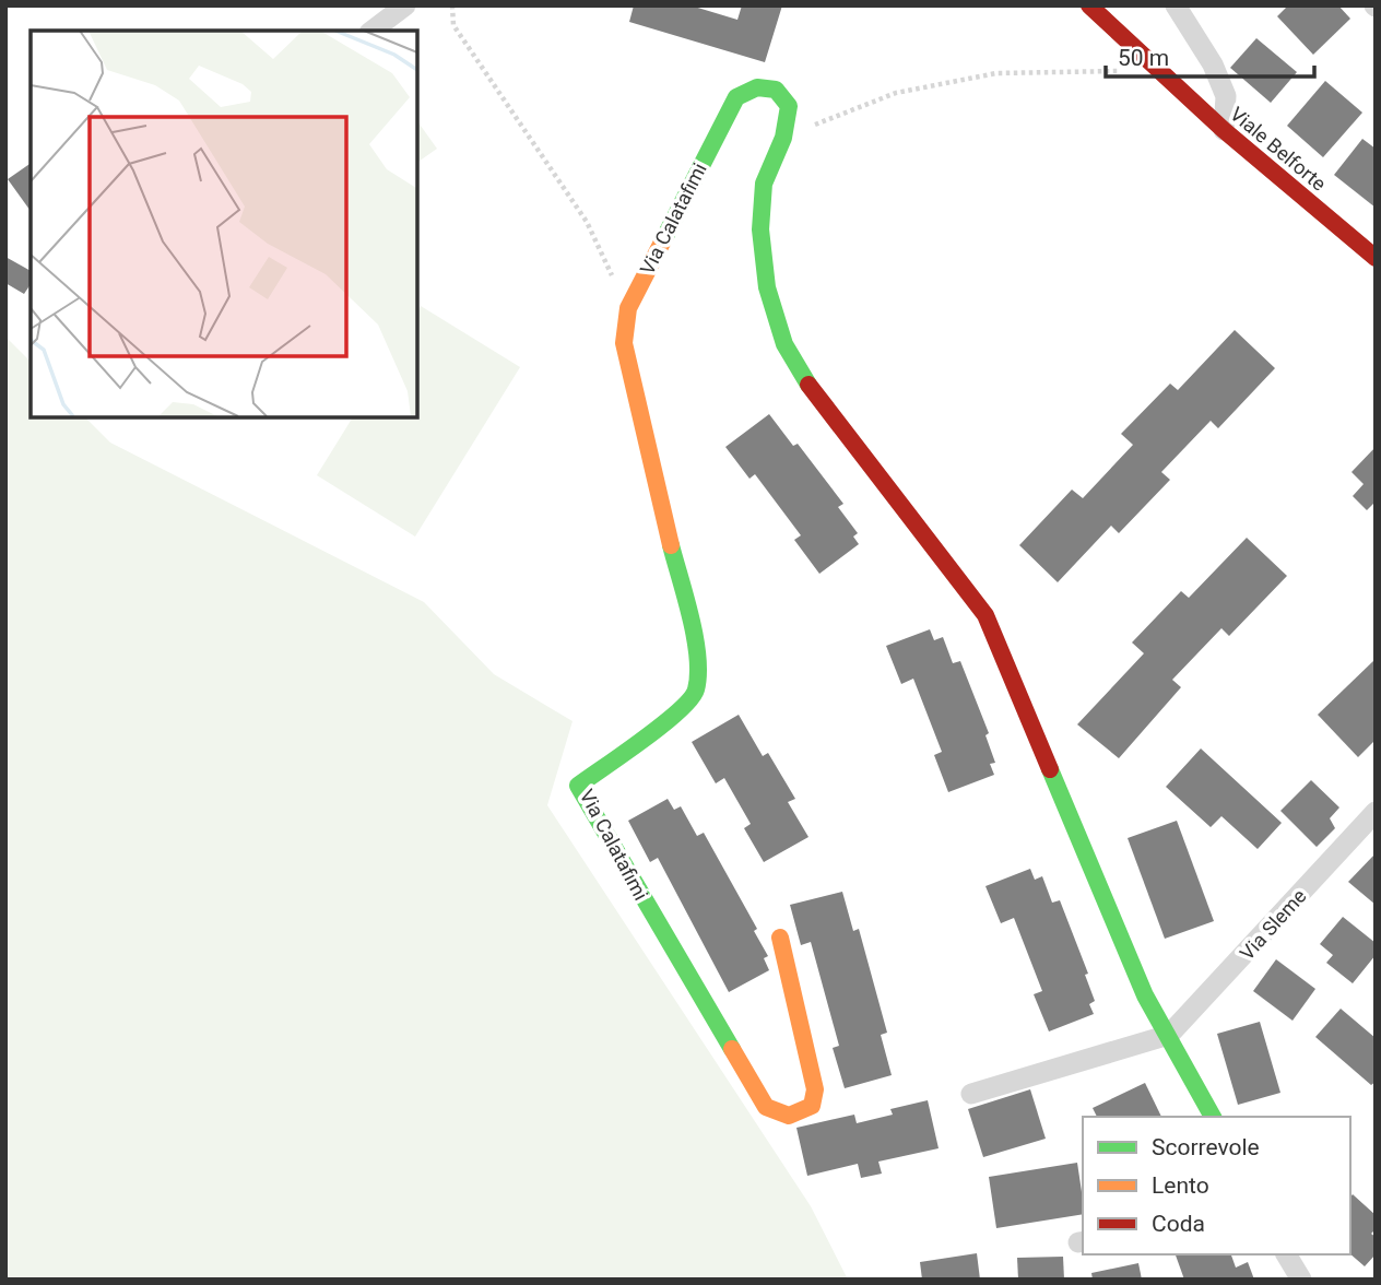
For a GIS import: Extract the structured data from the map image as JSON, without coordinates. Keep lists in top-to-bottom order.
{
  "streets": {
    "street": ["Viale Belforte", "Via Calatafimi", "Via Sleme"]
  },
  "crossings": [
    ["Via Calatafimi", "Via Sleme"]
  ],
  "legend": ["Scorrevole", "Lento", "Coda"],
  "scale_bar": "50 m"
}
